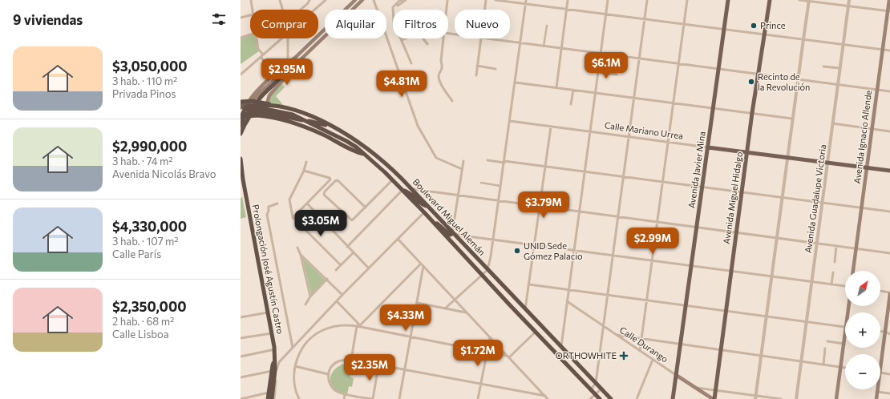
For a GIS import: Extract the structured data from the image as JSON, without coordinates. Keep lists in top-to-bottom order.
{
  "streets": {
    "highway": ["Boulevard Miguel Alemán", "Prolongación José Agustín Castro"],
    "main road": [
      "Calle Mariano Urrea",
      "Avenida Ignacio Allende",
      "Avenida Javier Mina",
      "Avenida Miguel Hidalgo",
      "Calle Durango"
    ],
    "street": ["Avenida Guadalupe Victoria"]
  },
  "crossings": [
    ["Calle Mariano Urrea", "Avenida Ignacio Allende"],
    ["Calle Mariano Urrea", "Avenida Javier Mina"],
    ["Calle Mariano Urrea", "Avenida Miguel Hidalgo"],
    ["Calle Mariano Urrea", "Avenida Guadalupe Victoria"],
    ["Avenida Javier Mina", "Calle Durango"],
    ["Avenida Miguel Hidalgo", "Calle Durango"]
  ],
  "places": {
    "other": ["Prince", "Recinto de la Revolución", "UNID Sede Gómez Palacio"],
    "health": ["ORTHOWHITE"]
  },
  "north": "top right",
  "page": {
    "heading": "9 viviendas",
    "chip": [
      "Comprar",
      "Alquilar",
      "Filtros",
      "Nuevo"
    ],
    "list": [
      {
        "name": "$3,050,000",
        "note": "3 hab. · 110 m² · Privada Pinos"
      },
      {
        "name": "$2,990,000",
        "note": "3 hab. · 74 m² · Avenida Nicolás Bravo"
      },
      {
        "name": "$4,330,000",
        "note": "3 hab. · 107 m² · Calle París"
      },
      {
        "name": "$2,350,000",
        "note": "2 hab. · 68 m² · Calle Lisboa"
      }
    ],
    "price": [
      "$6.1M",
      "$2.95M",
      "$4.81M",
      "$3.79M",
      "$3.05M",
      "$2.99M",
      "$4.33M",
      "$1.72M",
      "$2.35M"
    ],
    "map_buttons": ["+", "−"]
  }
}
